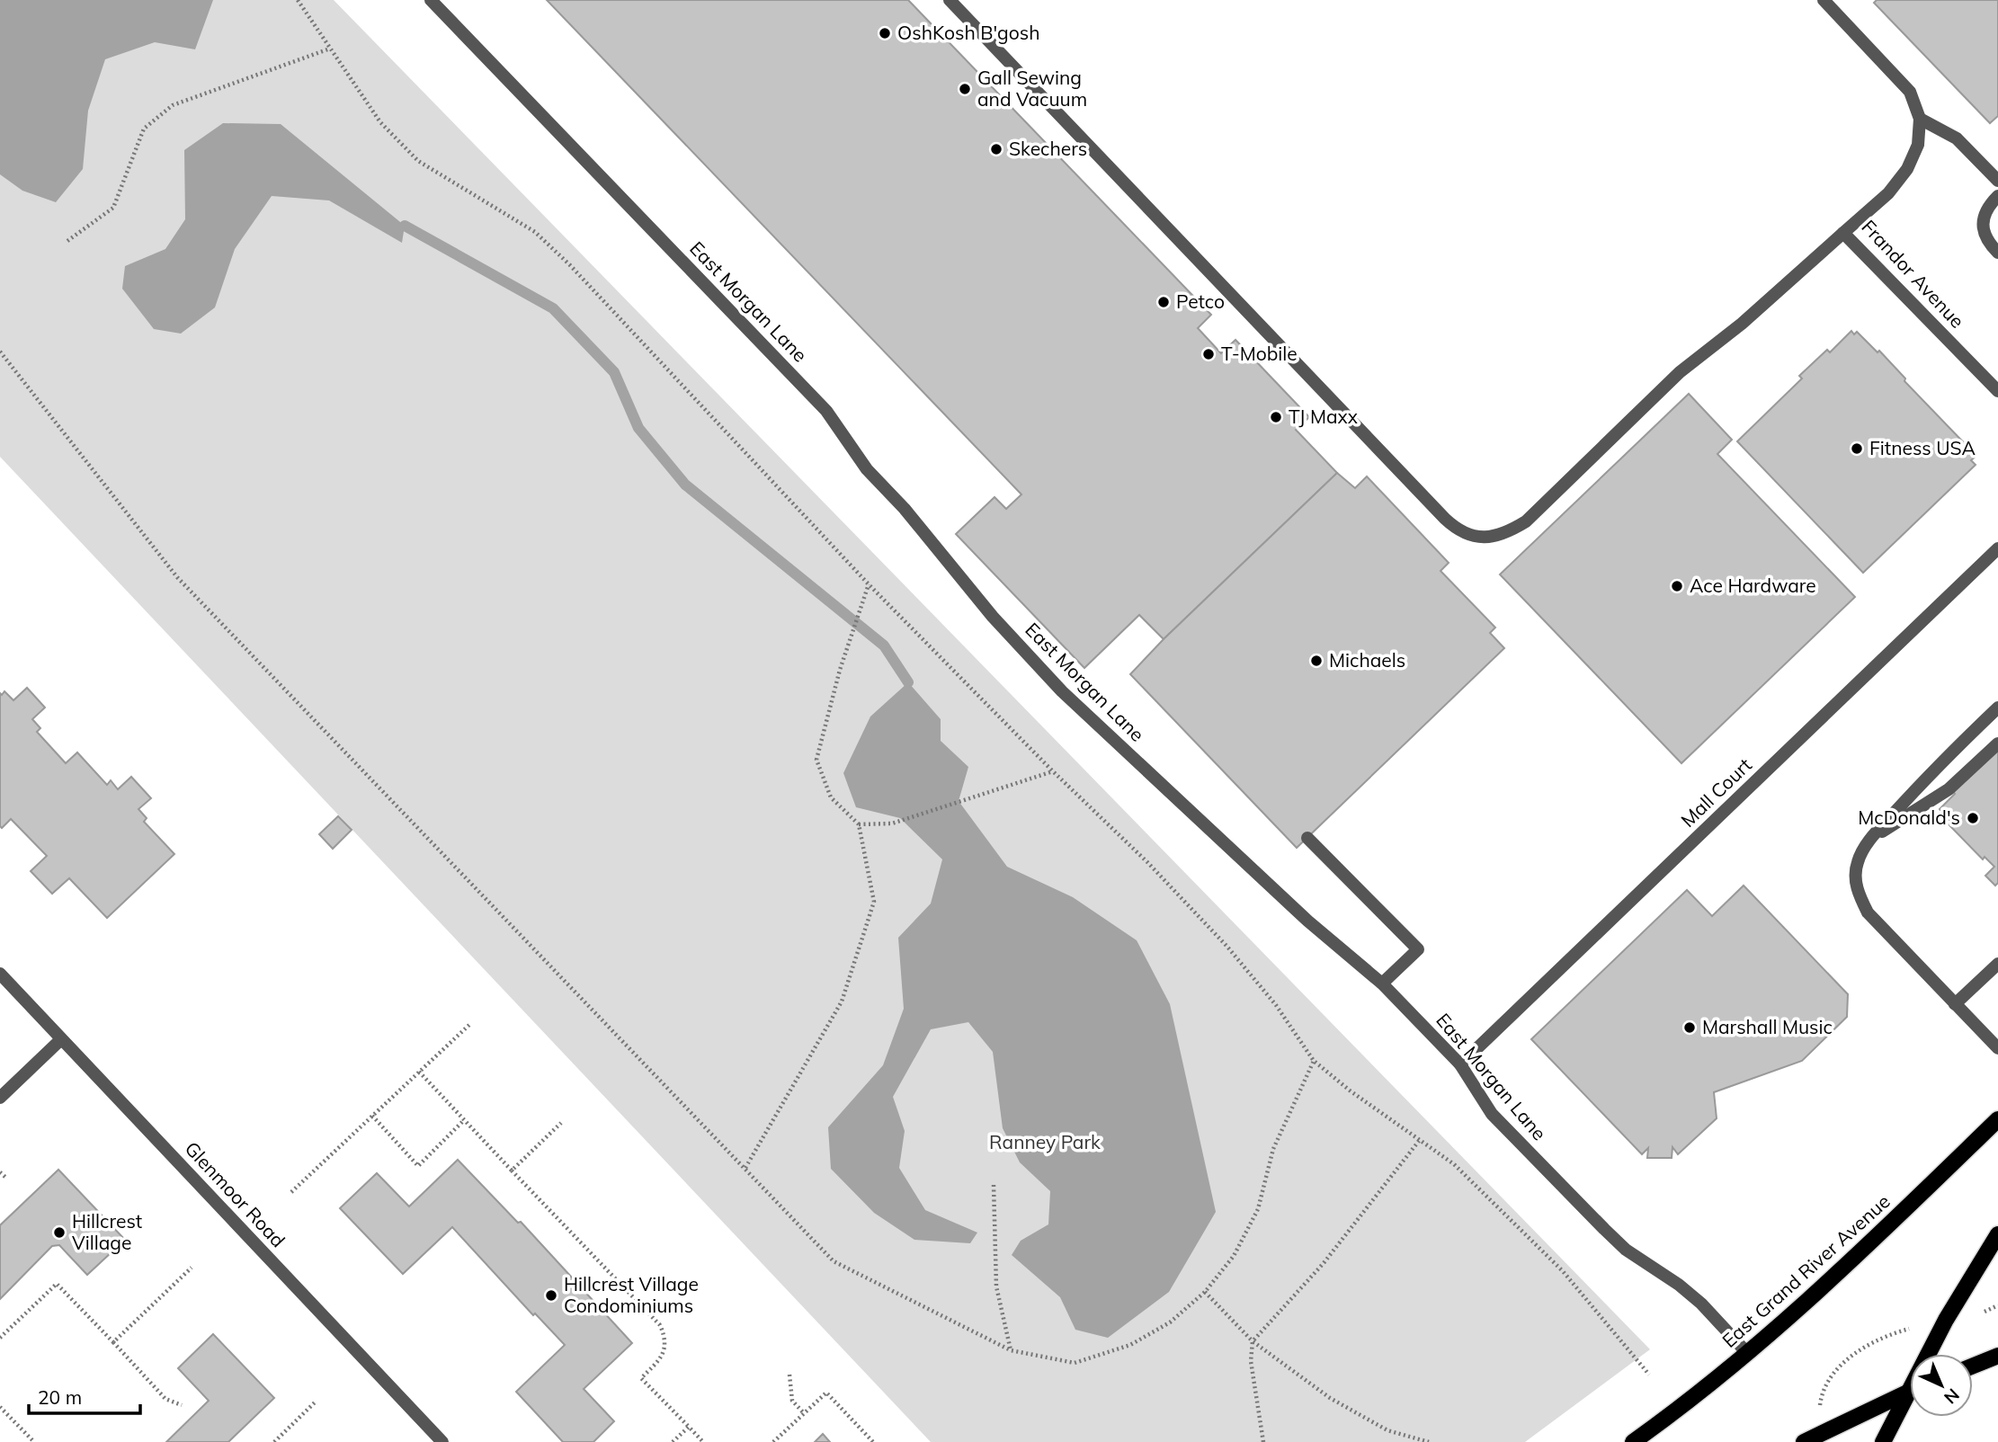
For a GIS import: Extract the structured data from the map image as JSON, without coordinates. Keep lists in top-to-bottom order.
{
  "streets": {
    "main road": ["East Grand River Avenue"],
    "street": [
      "Frandor Avenue",
      "East Morgan Lane",
      "Mall Court",
      "Glenmoor Road"
    ]
  },
  "crossings": [
    ["East Morgan Lane", "Mall Court"],
    ["East Morgan Lane", "East Grand River Avenue"]
  ],
  "parks": ["Ranney Park"],
  "places": [
    "OshKosh B'gosh",
    "Gall Sewing and Vacuum",
    "Skechers",
    "Petco",
    "T-Mobile",
    "TJ Maxx",
    "Fitness USA",
    "Ace Hardware",
    "Michaels",
    "McDonald's",
    "Marshall Music",
    "Hillcrest Village",
    "Hillcrest Village Condominiums"
  ],
  "scale_bar": "20 m",
  "north": "bottom right"
}
